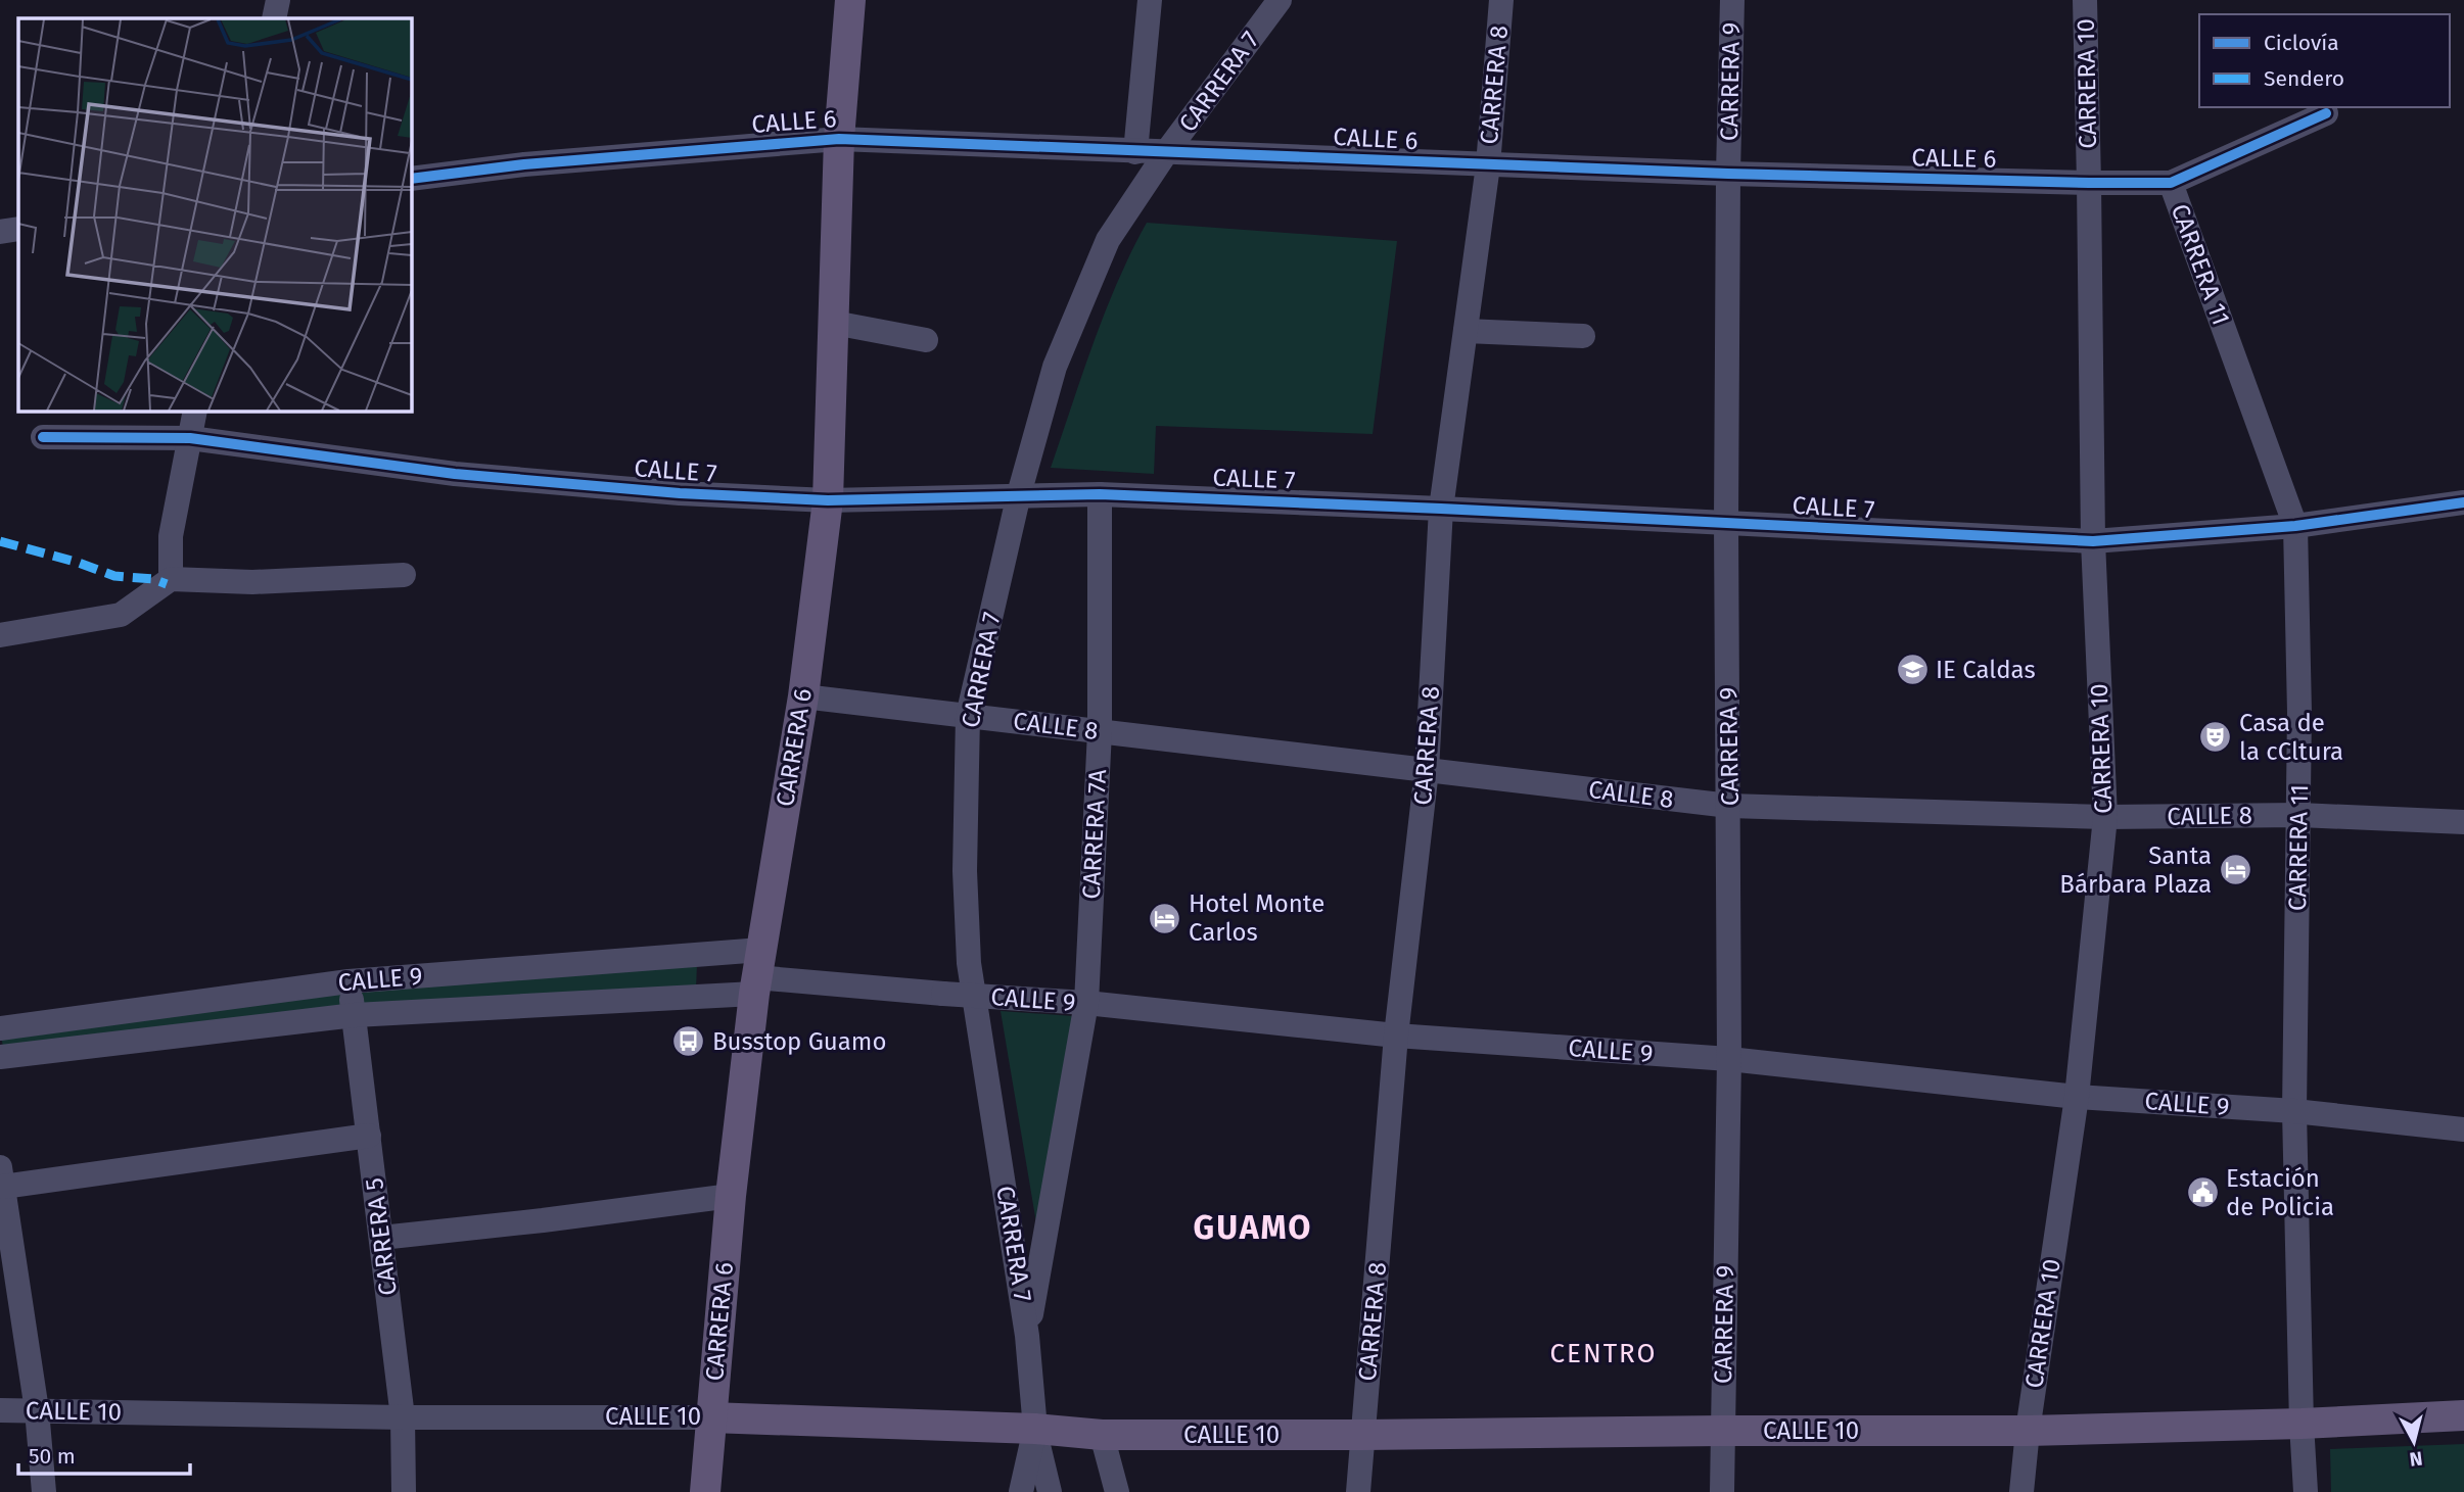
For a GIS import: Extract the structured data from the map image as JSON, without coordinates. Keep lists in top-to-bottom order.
{
  "streets": {
    "main road": ["CARRERA 6", "CALLE 10"],
    "street": [
      "CARRERA 7",
      "CARRERA 9",
      "CARRERA 10",
      "CARRERA 8",
      "CALLE 6",
      "CARRERA 11",
      "CALLE 7",
      "CALLE 8",
      "CARRERA 7A",
      "CALLE 9",
      "CARRERA 5"
    ]
  },
  "crossings": [
    ["CARRERA 7", "CALLE 6"],
    ["CARRERA 7", "CALLE 7"],
    ["CARRERA 7", "CALLE 8"],
    ["CARRERA 7", "CARRERA 7A"],
    ["CARRERA 7", "CALLE 10"],
    ["CARRERA 9", "CALLE 6"],
    ["CARRERA 9", "CALLE 7"],
    ["CARRERA 9", "CALLE 8"],
    ["CARRERA 9", "CALLE 9"],
    ["CARRERA 9", "CALLE 10"],
    ["CARRERA 10", "CALLE 6"],
    ["CARRERA 10", "CALLE 7"],
    ["CARRERA 10", "CALLE 8"],
    ["CARRERA 10", "CALLE 9"],
    ["CARRERA 10", "CALLE 10"],
    ["CARRERA 8", "CALLE 6"],
    ["CARRERA 8", "CALLE 7"],
    ["CARRERA 8", "CALLE 8"],
    ["CARRERA 8", "CALLE 9"],
    ["CARRERA 8", "CALLE 10"],
    ["CALLE 6", "CARRERA 11"],
    ["CALLE 6", "CARRERA 6"],
    ["CARRERA 11", "CALLE 7"],
    ["CARRERA 11", "CALLE 8"],
    ["CARRERA 11", "CALLE 9"],
    ["CARRERA 11", "CALLE 10"],
    ["CALLE 7", "CARRERA 6"],
    ["CALLE 7", "CARRERA 7A"],
    ["CALLE 8", "CARRERA 6"],
    ["CALLE 8", "CARRERA 7A"],
    ["CARRERA 6", "CALLE 9"],
    ["CARRERA 6", "CALLE 10"],
    ["CARRERA 7A", "CALLE 9"],
    ["CALLE 9", "CARRERA 5"],
    ["CARRERA 5", "CALLE 10"]
  ],
  "districts": ["GUAMO", "CENTRO"],
  "places": {
    "school or university": ["IE Caldas"],
    "theatre": ["Casa de la cCltura"],
    "hotel": ["Santa Bárbara Plaza", "Hotel Monte Carlos"],
    "bus stop": ["Busstop Guamo"],
    "public building": ["Estación de Policia"]
  },
  "legend": ["Ciclovía", "Sendero"],
  "scale_bar": "50 m",
  "north": "bottom"
}
